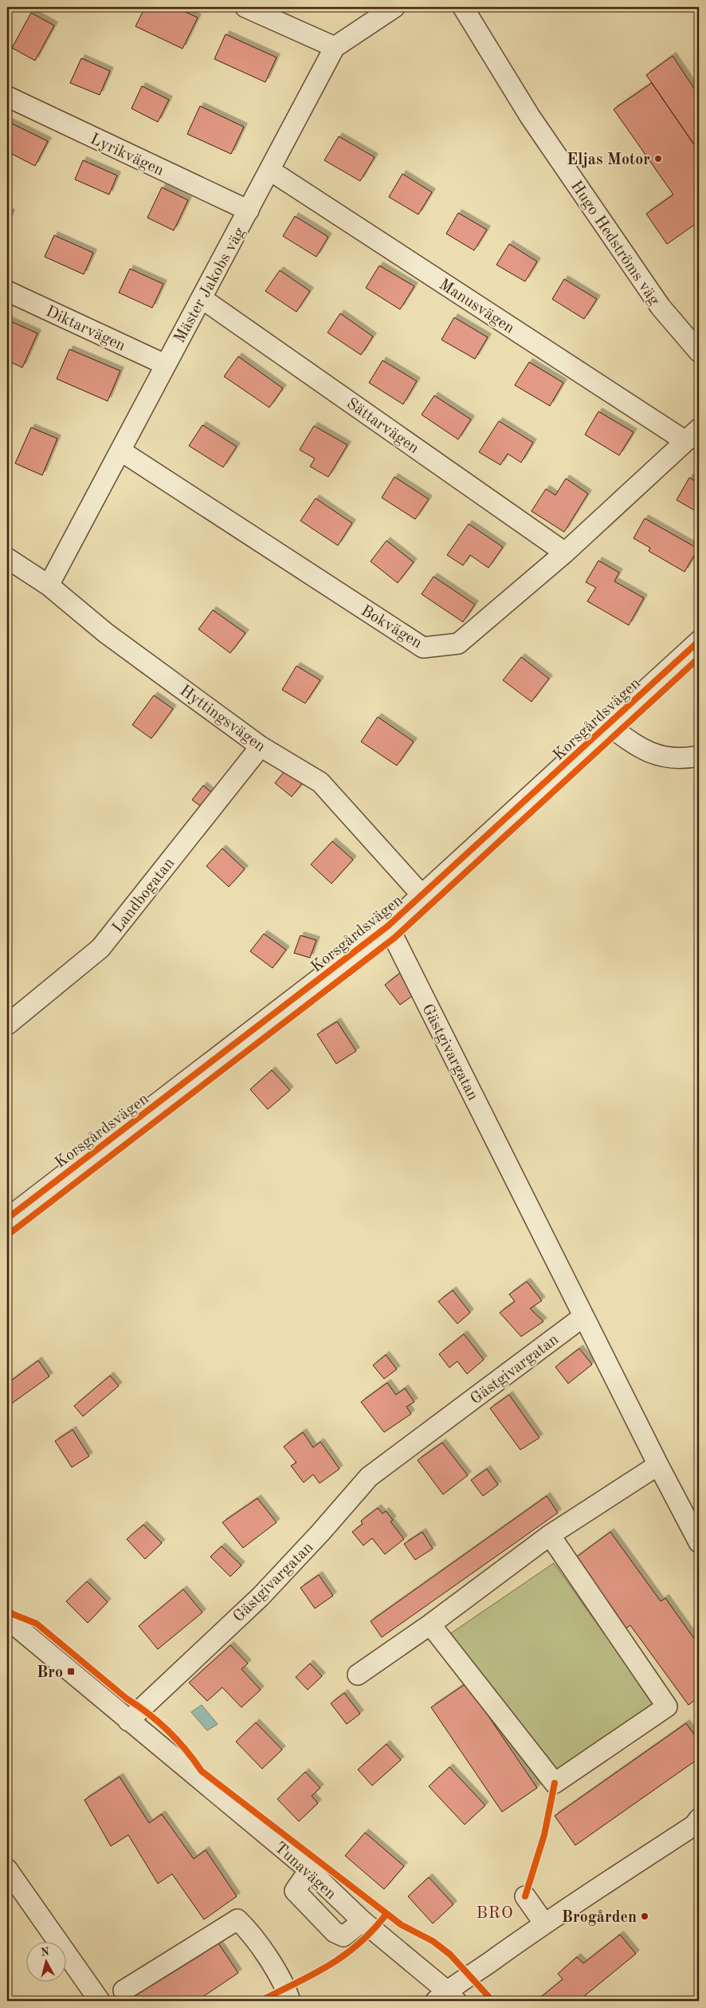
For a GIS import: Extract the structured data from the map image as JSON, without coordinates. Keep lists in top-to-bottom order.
{
  "streets": {
    "street": [
      "Lyrikvägen",
      "Hugo Hedströms väg",
      "Mäster Jakobs väg",
      "Manusvägen",
      "Diktarvägen",
      "Sättarvägen",
      "Bokvägen",
      "Hyttingsvägen",
      "Korsgårdsvägen",
      "Landbogatan",
      "Gästgivargatan",
      "Tunavägen"
    ]
  },
  "crossings": [
    ["Lyrikvägen", "Mäster Jakobs väg"],
    ["Mäster Jakobs väg", "Manusvägen"],
    ["Mäster Jakobs väg", "Diktarvägen"],
    ["Mäster Jakobs väg", "Sättarvägen"],
    ["Mäster Jakobs väg", "Bokvägen"],
    ["Mäster Jakobs väg", "Hyttingsvägen"],
    ["Manusvägen", "Bokvägen"],
    ["Sättarvägen", "Bokvägen"],
    ["Hyttingsvägen", "Korsgårdsvägen"],
    ["Hyttingsvägen", "Landbogatan"],
    ["Korsgårdsvägen", "Gästgivargatan"],
    ["Gästgivargatan", "Tunavägen"]
  ],
  "districts": ["BRO"],
  "places": {
    "other": ["Eljas Motor", "Brogården"],
    "transit": ["Bro"]
  },
  "north": "top"
}
